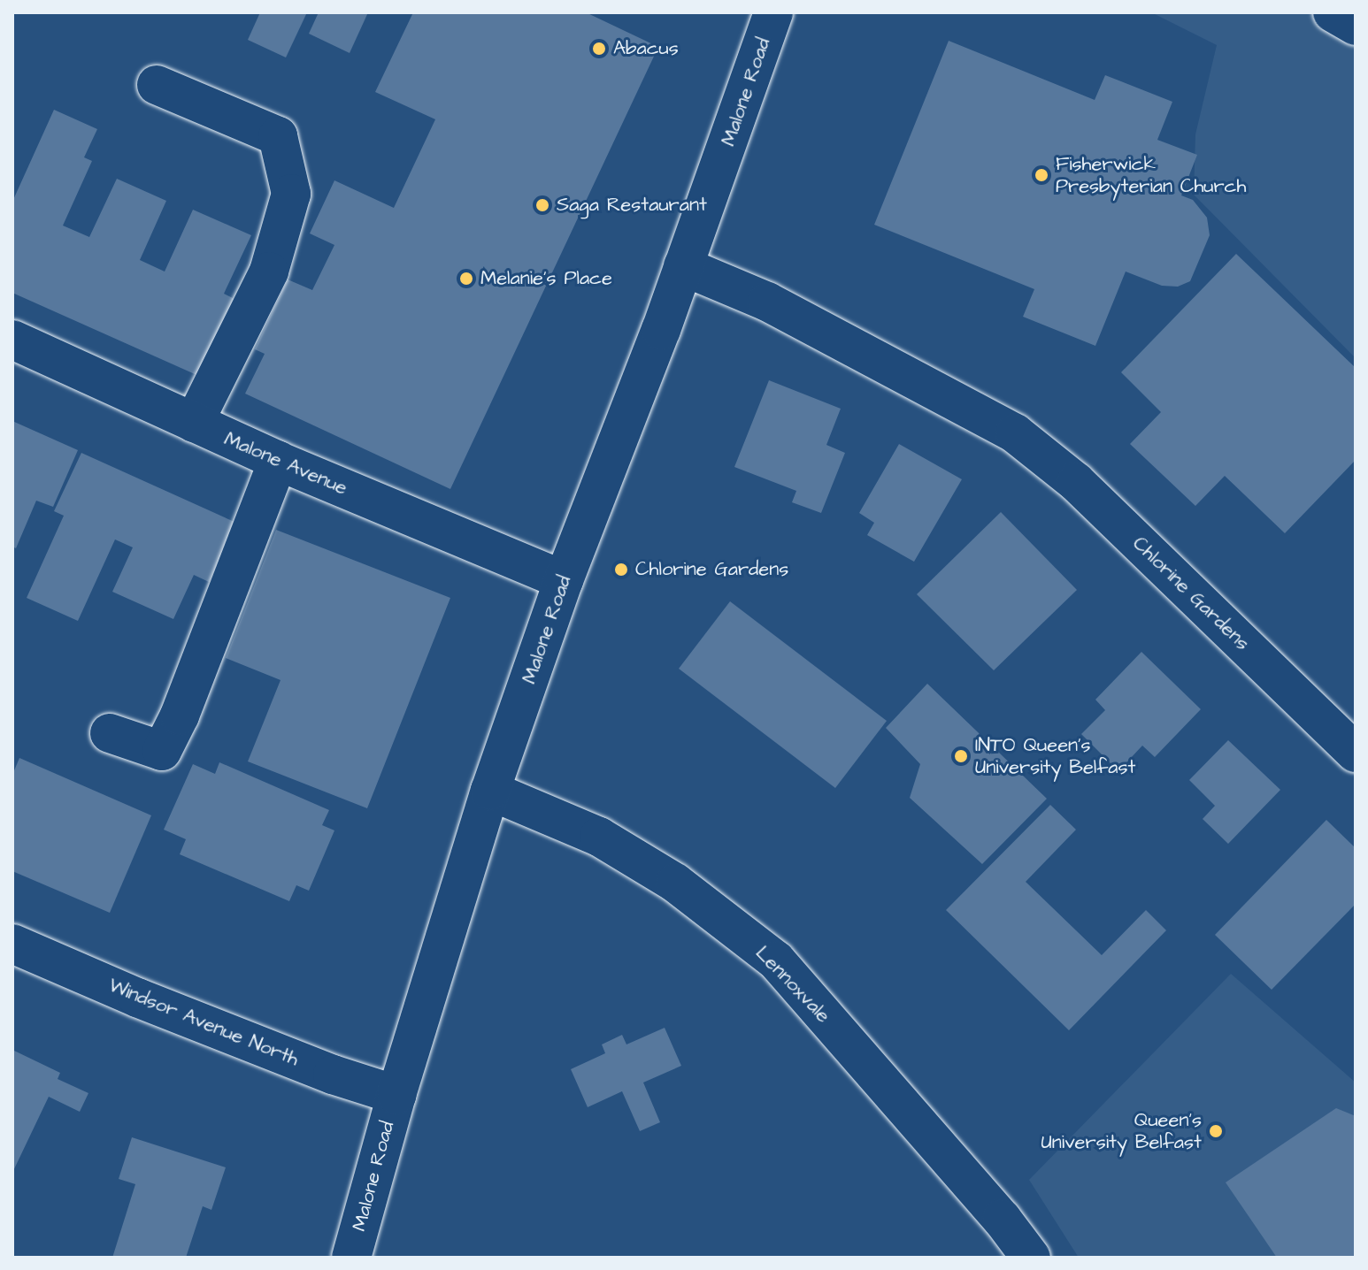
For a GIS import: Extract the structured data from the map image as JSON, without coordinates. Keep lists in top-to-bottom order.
{
  "streets": {
    "street": [
      "Malone Road",
      "Malone Avenue",
      "Chlorine Gardens",
      "Lennoxvale",
      "Windsor Avenue North"
    ]
  },
  "crossings": [
    ["Malone Road", "Malone Avenue"],
    ["Malone Road", "Chlorine Gardens"],
    ["Malone Road", "Lennoxvale"],
    ["Malone Road", "Windsor Avenue North"]
  ],
  "places": [
    "Abacus",
    "Fisherwick Presbyterian Church",
    "Saga Restaurant",
    "Melanie’s Place",
    "Chlorine Gardens",
    "INTO Queen's University Belfast",
    "Queen's University Belfast"
  ]
}
